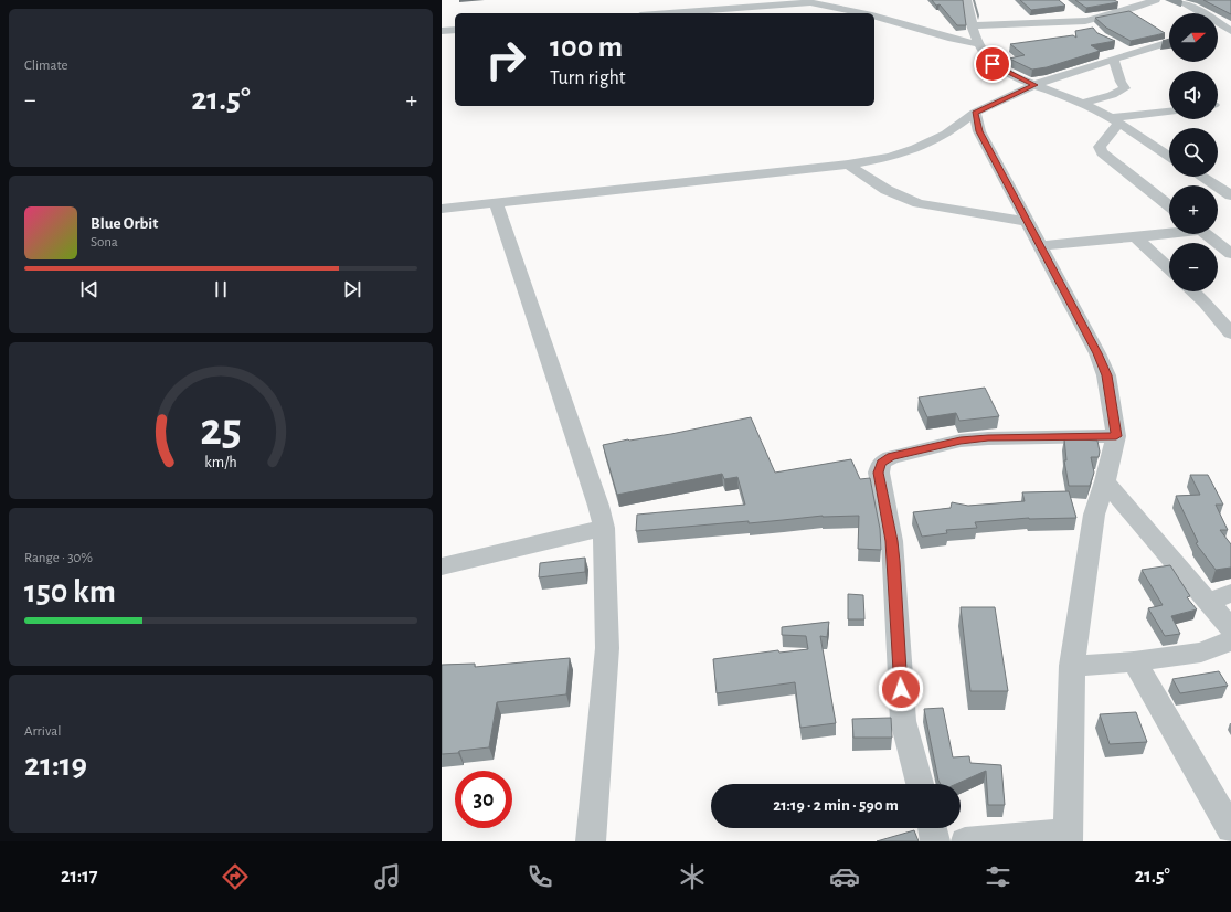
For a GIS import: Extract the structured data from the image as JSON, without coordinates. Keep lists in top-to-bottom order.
{
  "north": "right",
  "page": {
    "tile": [
      "Climate",
      ["Range · 30%", "150 km"],
      ["Arrival", "21:19"]
    ],
    "map_buttons": ["+", "−"],
    "turn": ["100 m", "Turn right"],
    "heat": ["−", "21.5°", "+"],
    "song": ["Blue Orbit", "Sona"],
    "limit": "30",
    "trip": "21:19 · 2 min · 590 m",
    "tabs": ["21:17", "21.5°"],
    "gauge": ["25", "km/h"]
  }
}
